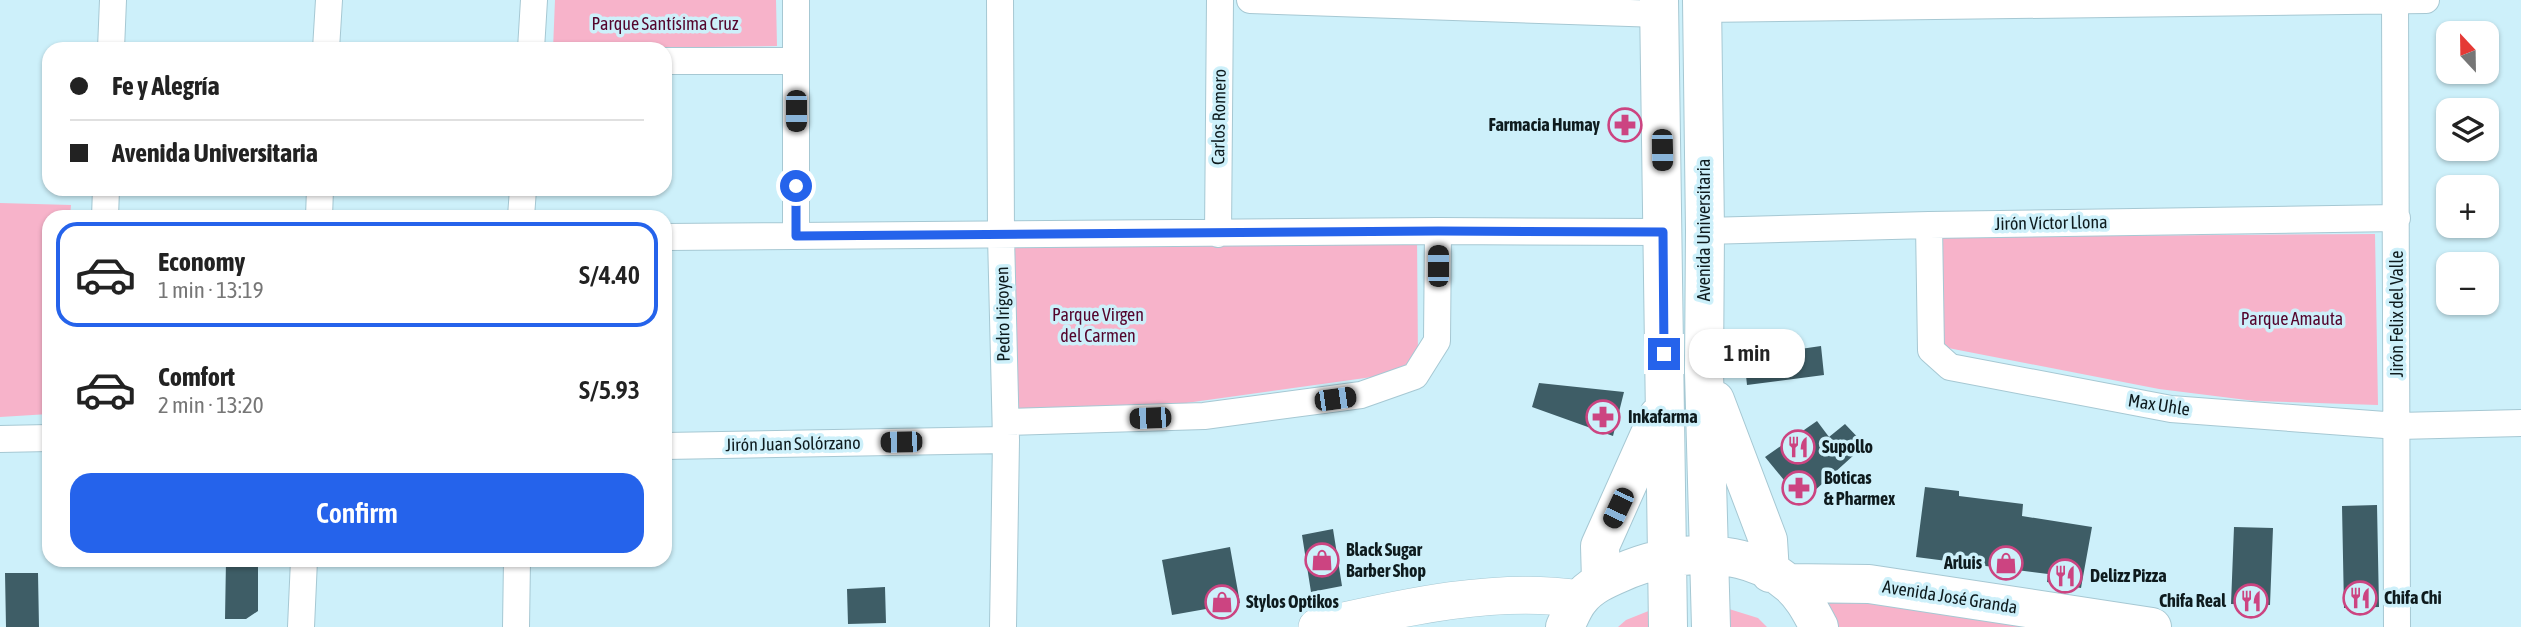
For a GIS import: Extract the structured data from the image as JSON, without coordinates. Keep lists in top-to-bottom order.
{
  "streets": {
    "main road": ["Avenida Universitaria", "Avenida José Granda"],
    "street": [
      "Carlos Romero",
      "Jirón Víctor Llona",
      "Pedro Irigoyen",
      "Jirón Felix del Valle",
      "Max Uhle",
      "Jirón Juan Solórzano"
    ]
  },
  "crossings": [
    ["Jirón Víctor Llona", "Avenida Universitaria"],
    ["Jirón Víctor Llona", "Jirón Felix del Valle"],
    ["Jirón Víctor Llona", "Max Uhle"],
    ["Pedro Irigoyen", "Jirón Juan Solórzano"],
    ["Jirón Felix del Valle", "Max Uhle"]
  ],
  "parks": ["Parque Santísima Cruz", "Parque Virgen del Carmen", "Parque Amauta"],
  "places": {
    "pharmacy": ["Farmacia Humay", "Inkafarma", "Boticas & Pharmex"],
    "restaurant": [
      "Supollo",
      "Delizz Pizza",
      "Chifa Chi",
      "Chifa Real"
    ],
    "shop": ["Black Sugar Barber Shop", "Arluis", "Stylos Optikos"]
  },
  "north": "top",
  "page": {
    "map_buttons": ["+", "−"],
    "banner": ["Fe y Alegría", "Avenida Universitaria"],
    "list": [
      {
        "name": "Economy",
        "note": "1 min · 13:19",
        "value": "S/4.40"
      },
      {
        "name": "Comfort",
        "note": "2 min · 13:20",
        "value": "S/5.93"
      }
    ],
    "bubble": "1 min",
    "buttons": "Confirm"
  }
}
